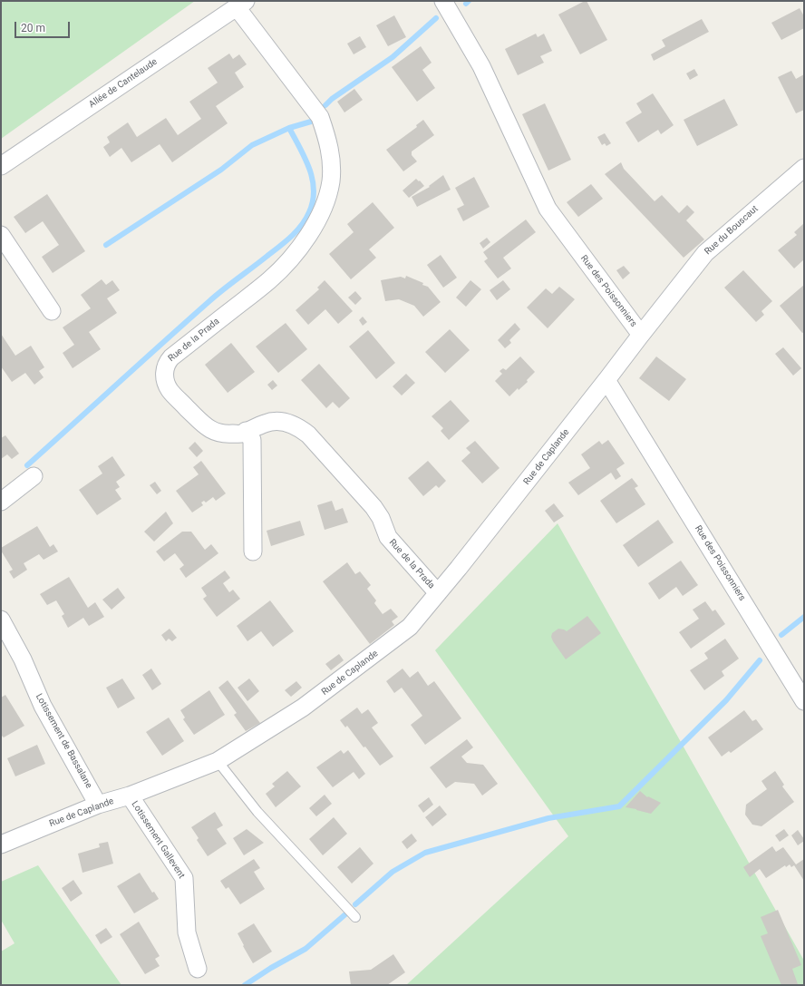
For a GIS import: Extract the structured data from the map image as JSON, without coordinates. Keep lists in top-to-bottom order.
{
  "streets": {
    "street": [
      "Allée de Cantelaude",
      "Rue du Bouscaut",
      "Rue des Poissonniers",
      "Rue de la Prada",
      "Rue de Caplande",
      "Lotissement de Bassalane",
      "Lotissement Gallevent"
    ]
  },
  "crossings": [
    ["Allée de Cantelaude", "Rue de la Prada"],
    ["Rue du Bouscaut", "Rue des Poissonniers"],
    ["Rue des Poissonniers", "Rue de Caplande"],
    ["Rue de la Prada", "Rue de Caplande"],
    ["Rue de Caplande", "Lotissement de Bassalane"],
    ["Rue de Caplande", "Lotissement Gallevent"]
  ],
  "scale_bar": "20 m"
}
